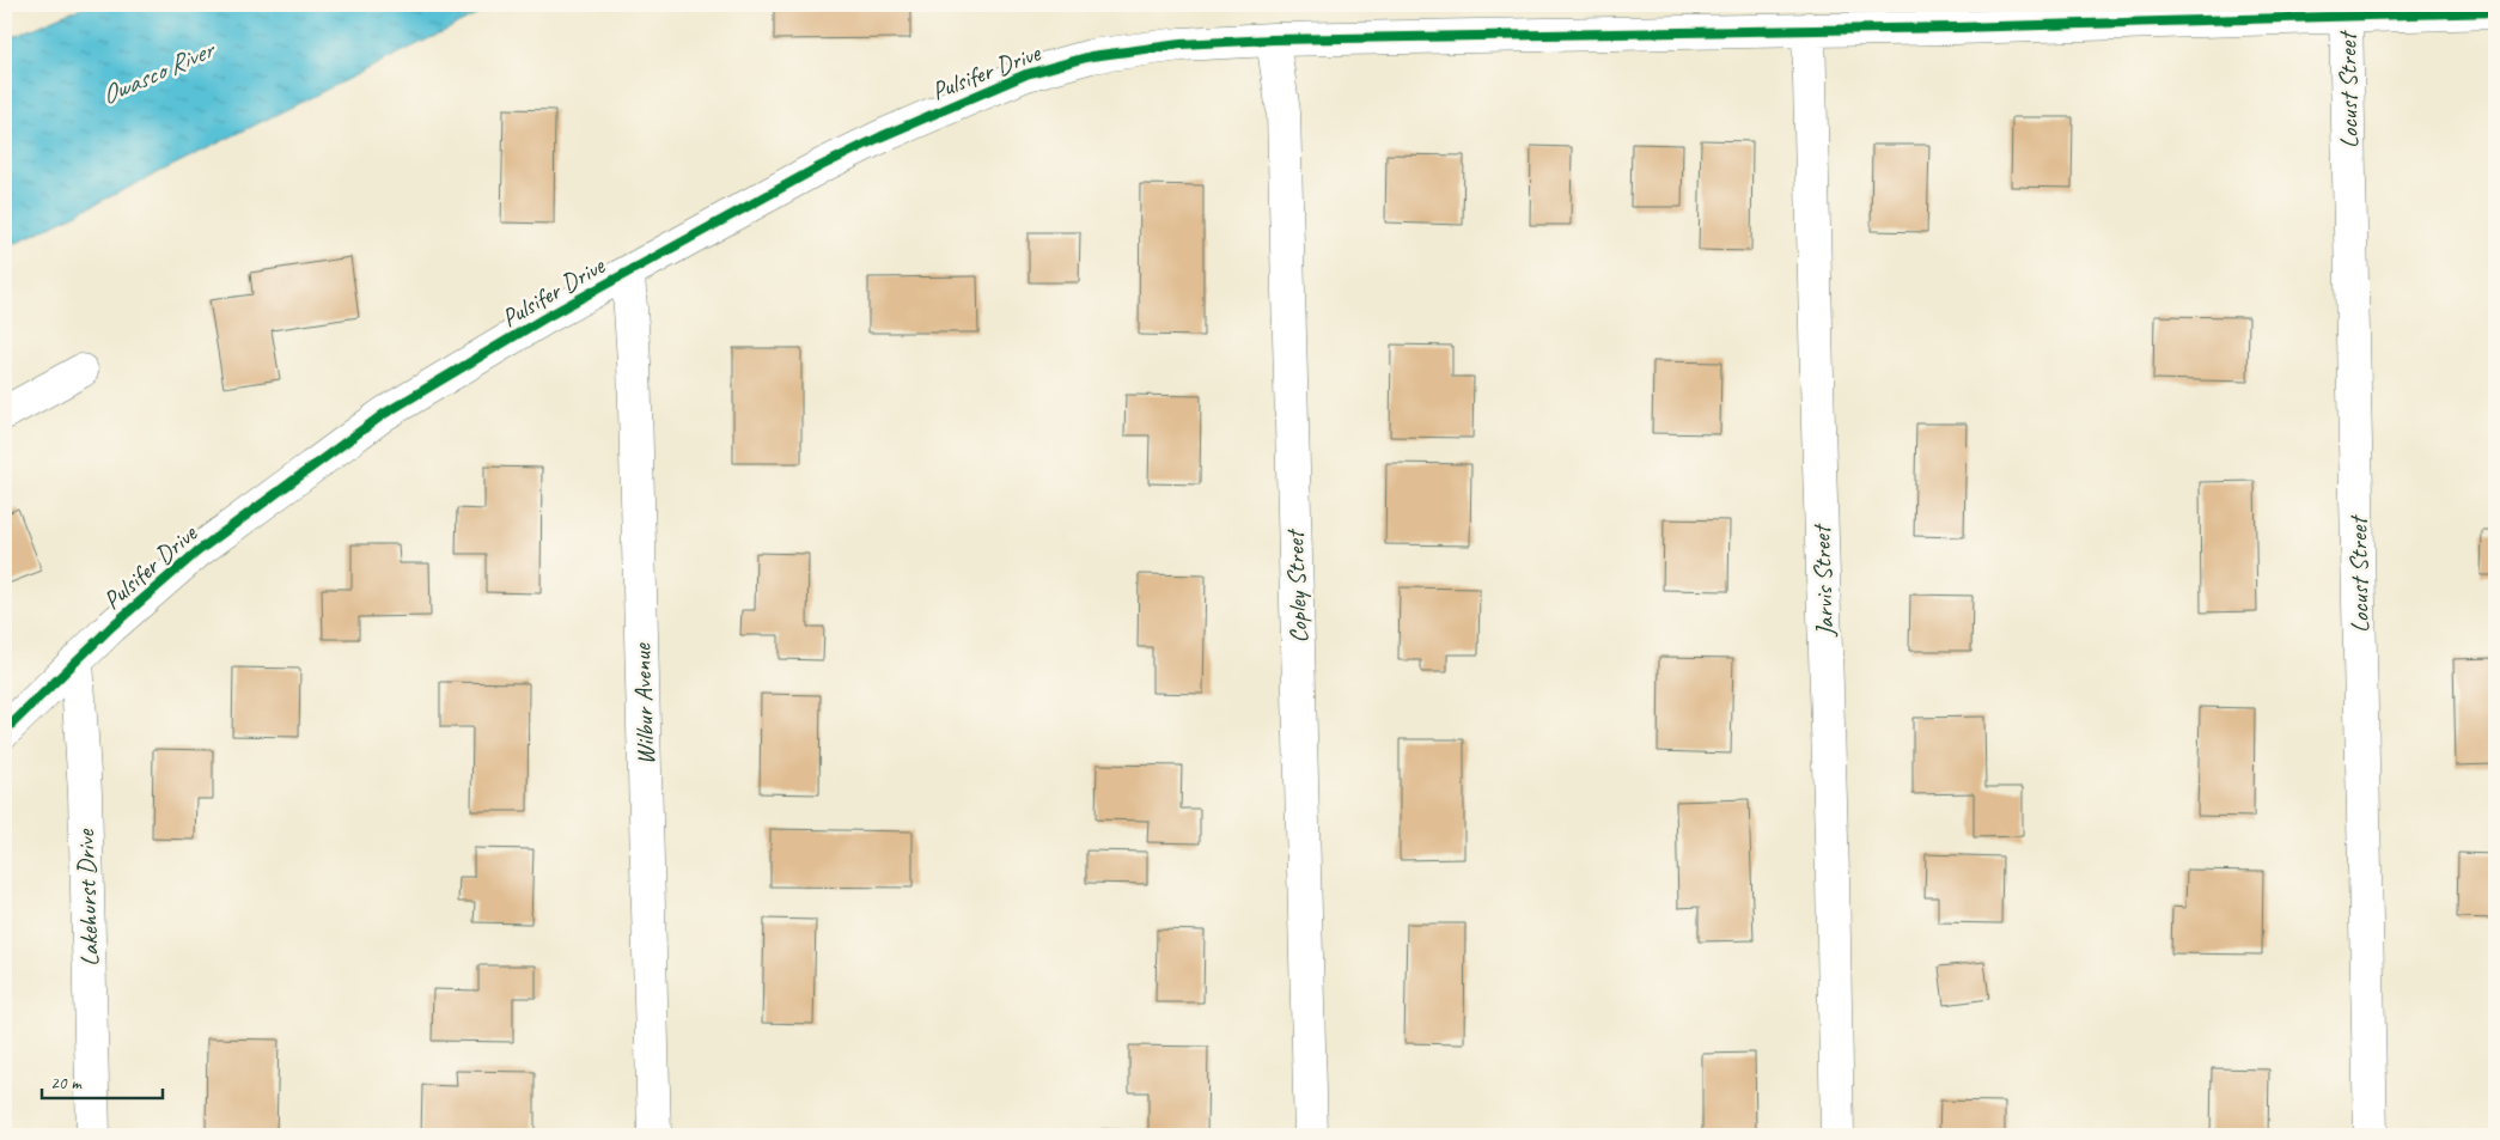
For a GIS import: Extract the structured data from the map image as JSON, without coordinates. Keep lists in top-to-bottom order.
{
  "streets": {
    "street": [
      "Pulsifer Drive",
      "Locust Street",
      "Jarvis Street",
      "Copley Street",
      "Wilbur Avenue",
      "Lakehurst Drive"
    ]
  },
  "crossings": [
    ["Pulsifer Drive", "Locust Street"],
    ["Pulsifer Drive", "Jarvis Street"],
    ["Pulsifer Drive", "Copley Street"],
    ["Pulsifer Drive", "Wilbur Avenue"],
    ["Pulsifer Drive", "Lakehurst Drive"]
  ],
  "water": ["Owasco River"],
  "scale_bar": "20 m"
}
